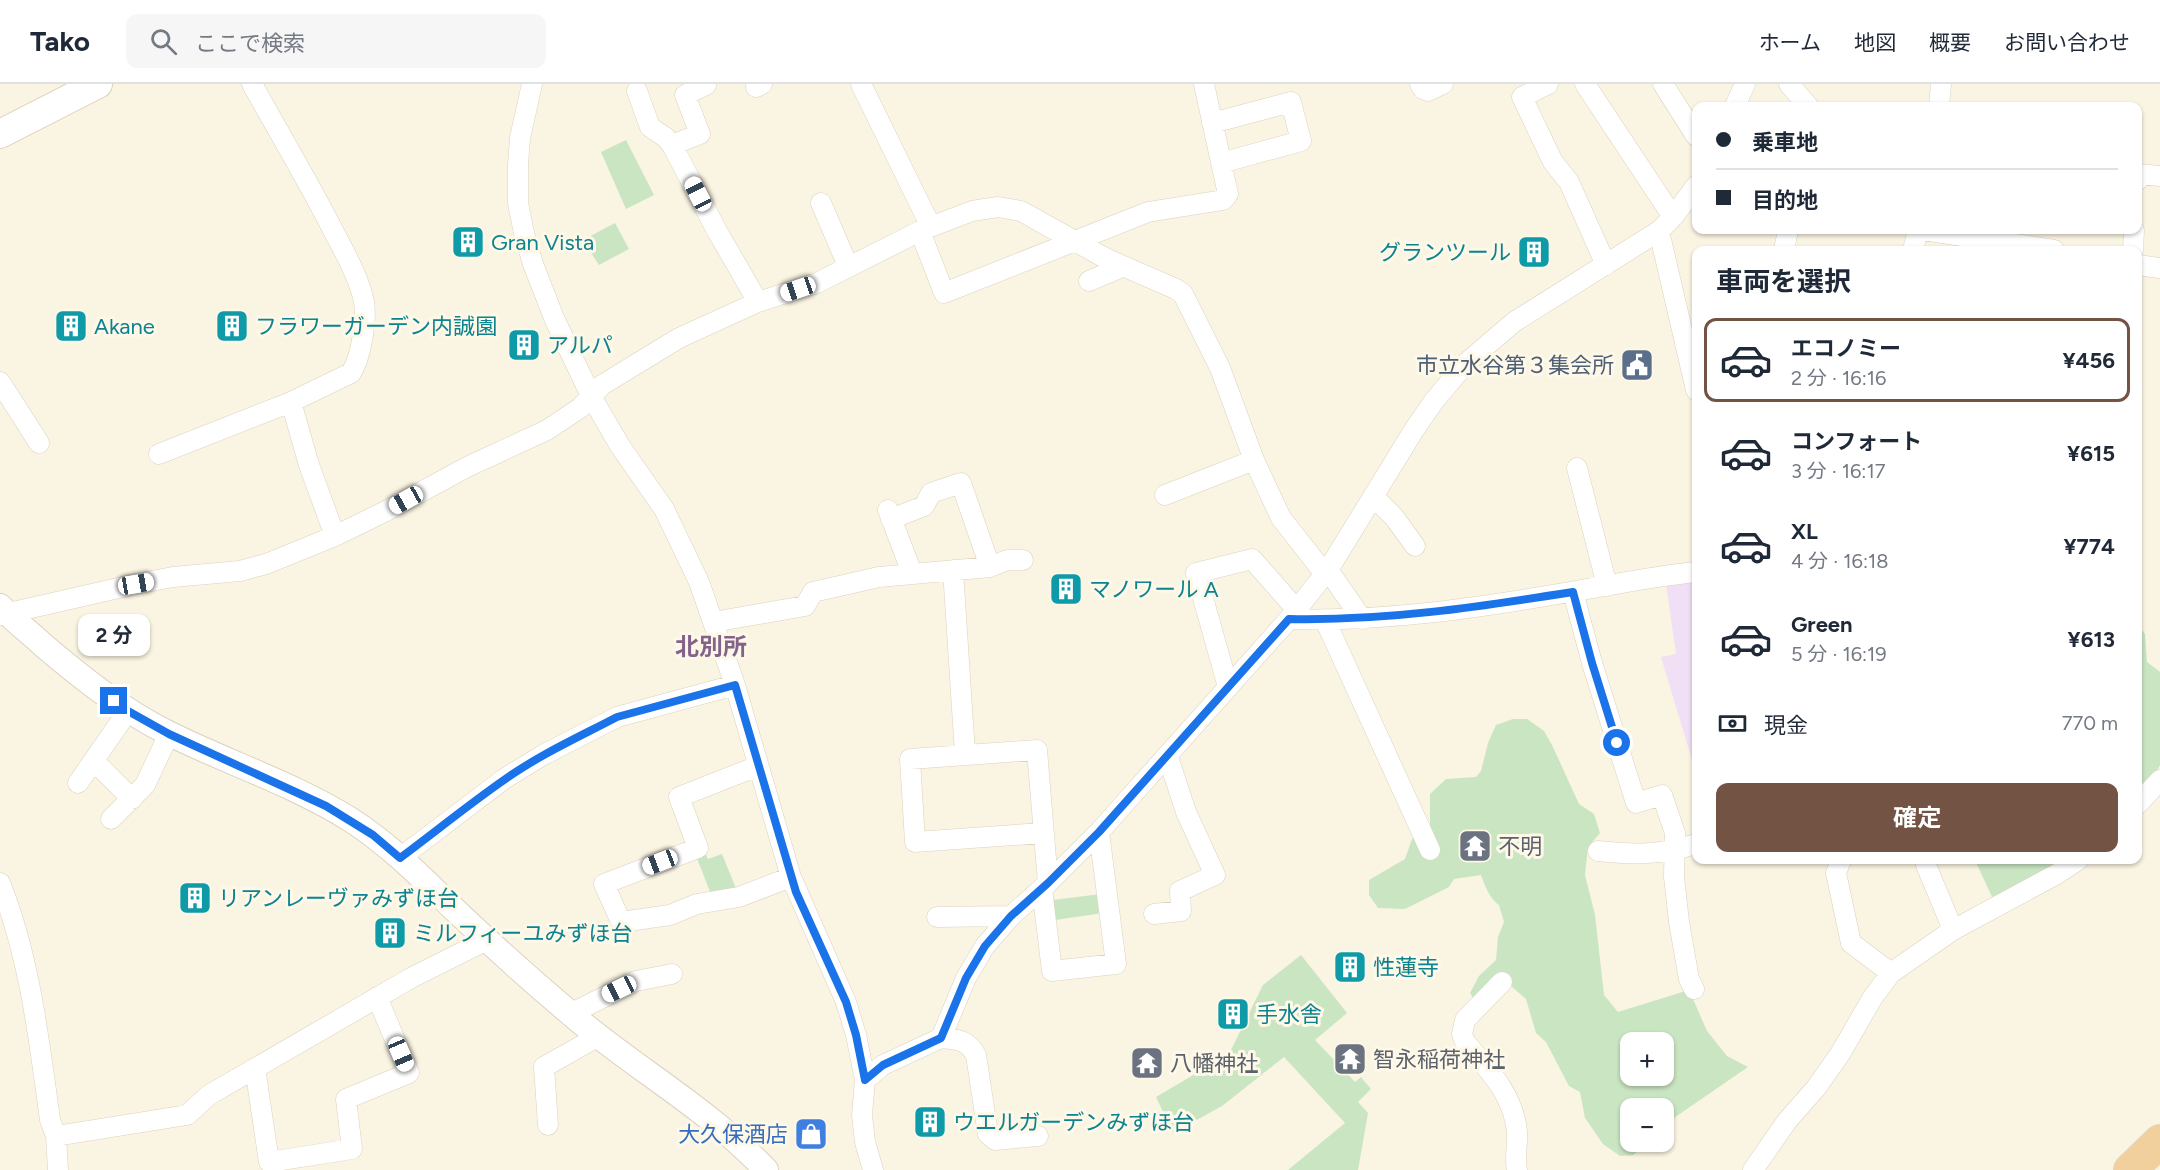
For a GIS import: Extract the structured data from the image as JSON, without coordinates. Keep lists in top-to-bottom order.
{
  "districts": ["北別所"],
  "places": {
    "building": [
      "Gran Vista",
      "グランツール",
      "Akane",
      "フラワーガーデン内誠園",
      "アルパ",
      "マノワール A",
      "リアンレーヴァみずほ台",
      "ミルフィーユみずほ台",
      "性蓮寺",
      "手水舎",
      "ウエルガーデンみずほ台"
    ],
    "public building": ["市立水谷第３集会所"],
    "temple": ["不明", "智永稲荷神社", "八幡神社"],
    "shop": ["大久保酒店"]
  },
  "page": {
    "header": "Tako",
    "search": "ここで検索",
    "nav": [
      "ホーム",
      "地図",
      "概要",
      "お問い合わせ"
    ],
    "banner": ["乗車地", "目的地"],
    "heading": "車両を選択",
    "list": [
      {
        "name": "エコノミー",
        "note": "2 分 · 16:16",
        "value": "¥456"
      },
      {
        "name": "コンフォート",
        "note": "3 分 · 16:17",
        "value": "¥615"
      },
      {
        "name": "XL",
        "note": "4 分 · 16:18",
        "value": "¥774"
      },
      {
        "name": "Green",
        "note": "5 分 · 16:19",
        "value": "¥613"
      }
    ],
    "bubble": "2 分",
    "pay": ["現金", "770 m"],
    "buttons": "確定",
    "map_buttons": ["+", "−"]
  }
}
